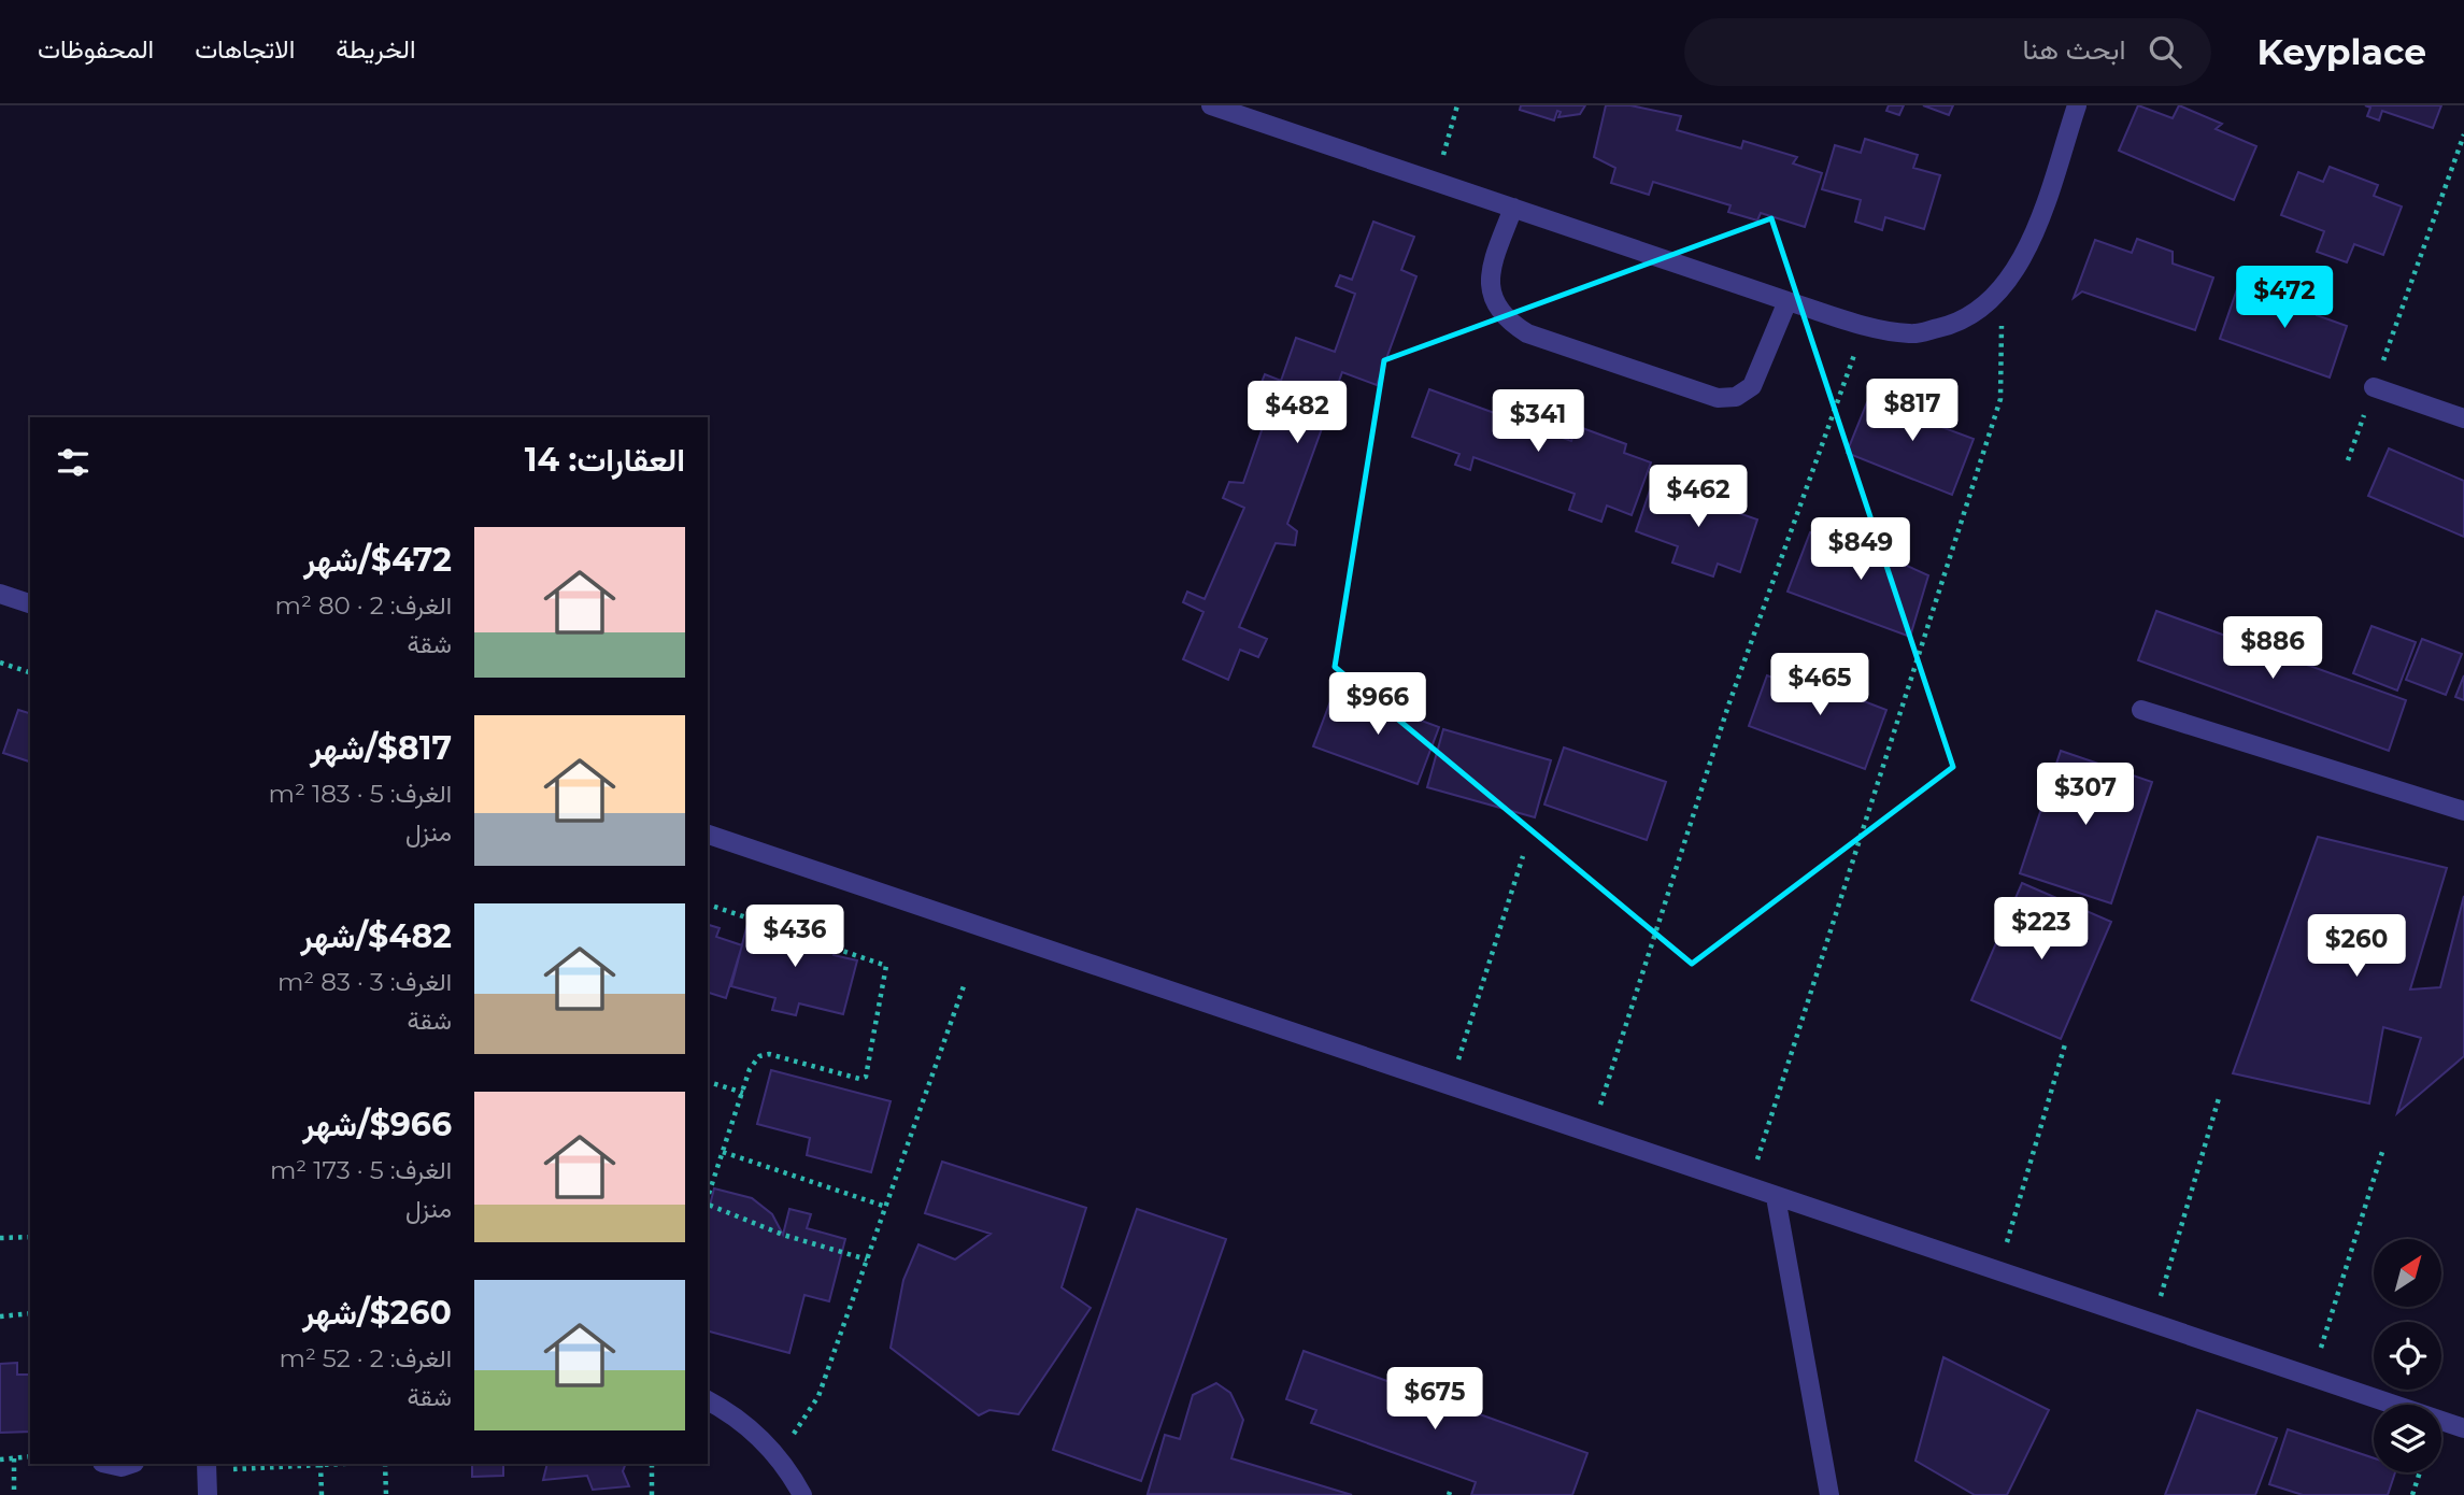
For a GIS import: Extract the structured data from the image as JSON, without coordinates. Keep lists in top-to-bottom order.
{
  "north": "top right",
  "page": {
    "header": "Keyplace",
    "search": "ابحث هنا",
    "nav": ["الخريطة", "الاتجاهات", "المحفوظات"],
    "price": [
      "$472",
      "$817",
      "$482",
      "$341",
      "$462",
      "$849",
      "$886",
      "$465",
      "$966",
      "$307",
      "$223",
      "$436",
      "$260",
      "$675"
    ],
    "heading": "العقارات: 14",
    "list": [
      {
        "name": "$472/شهر",
        "note": "الغرف: 2 · 80 m² · شقة"
      },
      {
        "name": "$817/شهر",
        "note": "الغرف: 5 · 183 m² · منزل"
      },
      {
        "name": "$482/شهر",
        "note": "الغرف: 3 · 83 m² · شقة"
      },
      {
        "name": "$966/شهر",
        "note": "الغرف: 5 · 173 m² · منزل"
      },
      {
        "name": "$260/شهر",
        "note": "الغرف: 2 · 52 m² · شقة"
      }
    ]
  }
}
